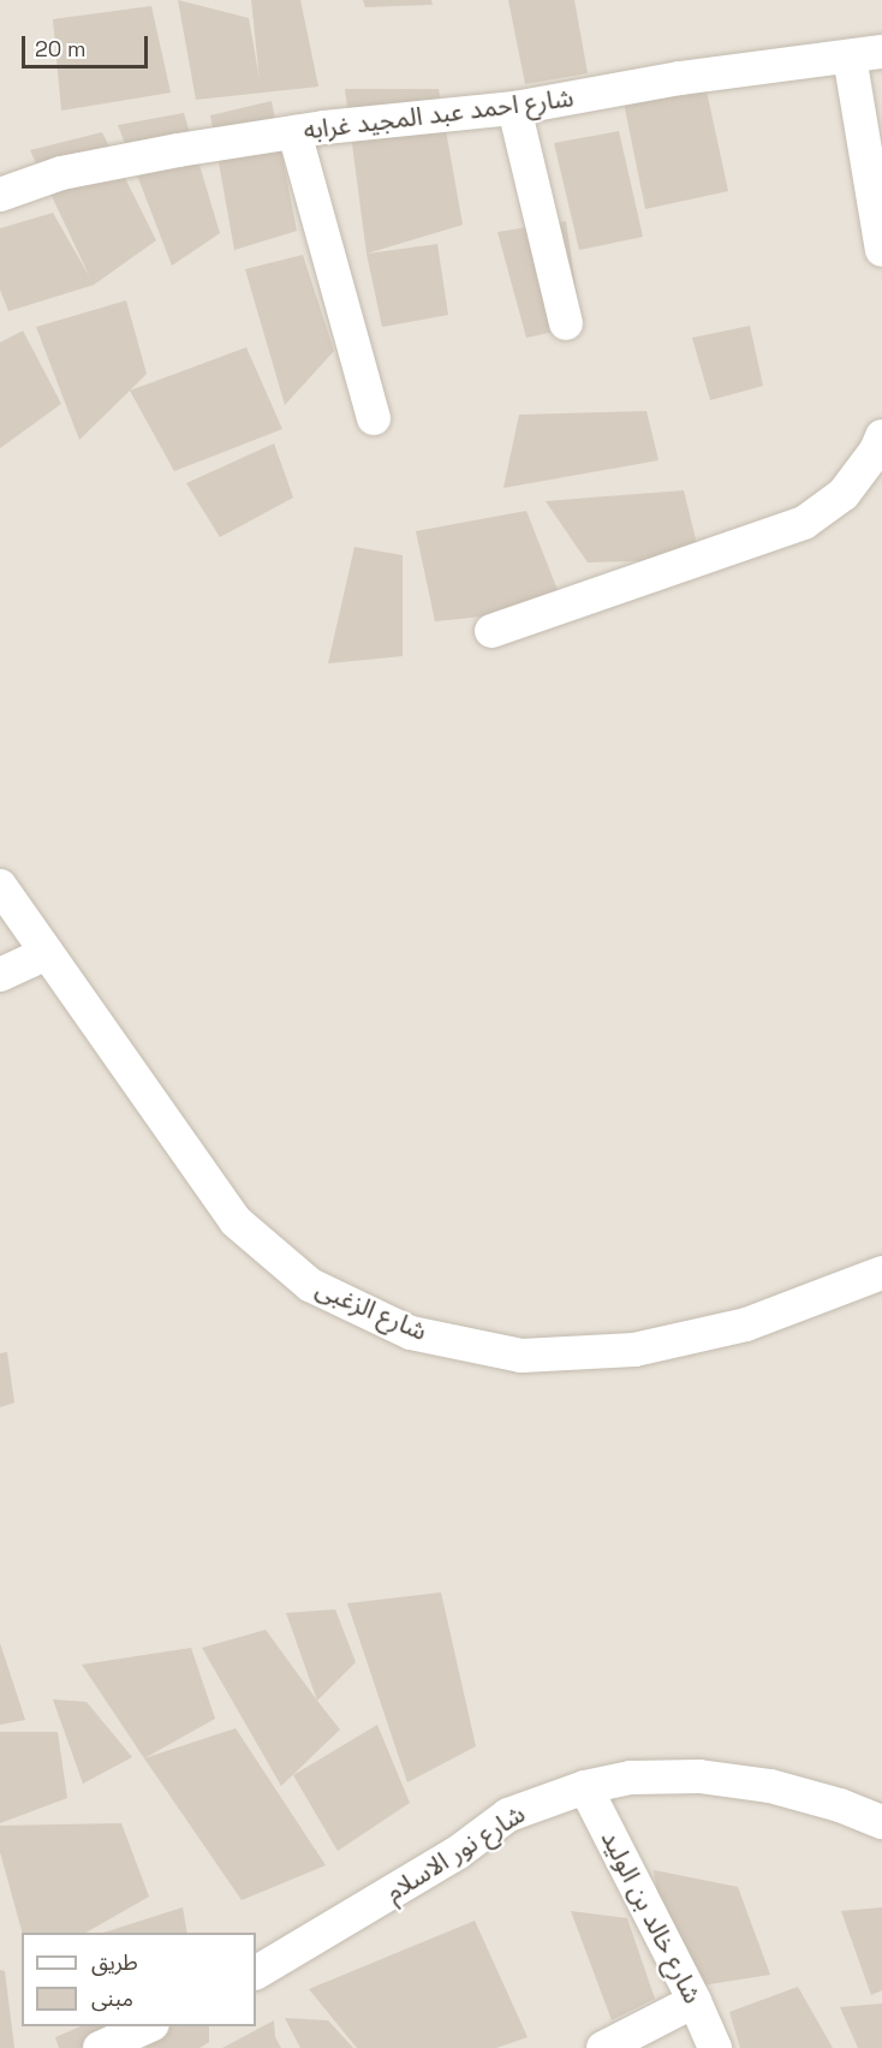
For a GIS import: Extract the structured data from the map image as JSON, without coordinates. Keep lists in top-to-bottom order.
{
  "streets": {
    "street": [
      "شارع احمد عبد المجيد غرابه",
      "شارع الزغبى",
      "شارع نور الاسلام",
      "شارع خالد بن الوليد"
    ]
  },
  "crossings": [
    ["شارع نور الاسلام", "شارع خالد بن الوليد"]
  ],
  "legend": ["طريق", "مبنى"],
  "scale_bar": "20 m"
}
